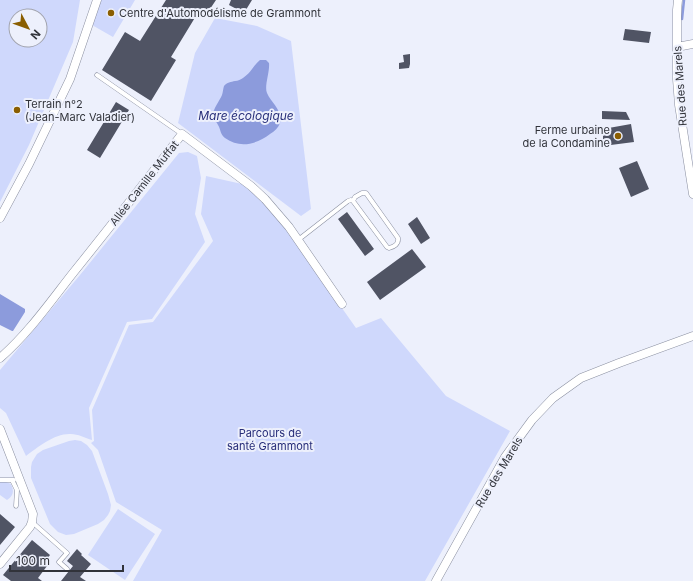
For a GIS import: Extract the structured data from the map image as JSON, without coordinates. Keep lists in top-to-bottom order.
{
  "streets": {
    "street": ["Rue des Marels", "Allée Camille Muffat"]
  },
  "water": ["Mare écologique"],
  "parks": ["Parcours de santé Grammont"],
  "places": ["Centre d'Automodélisme de Grammont", "Terrain n°2 (Jean-Marc Valadier)", "Ferme urbaine de la Condamine"],
  "scale_bar": "100 m",
  "north": "bottom right"
}
